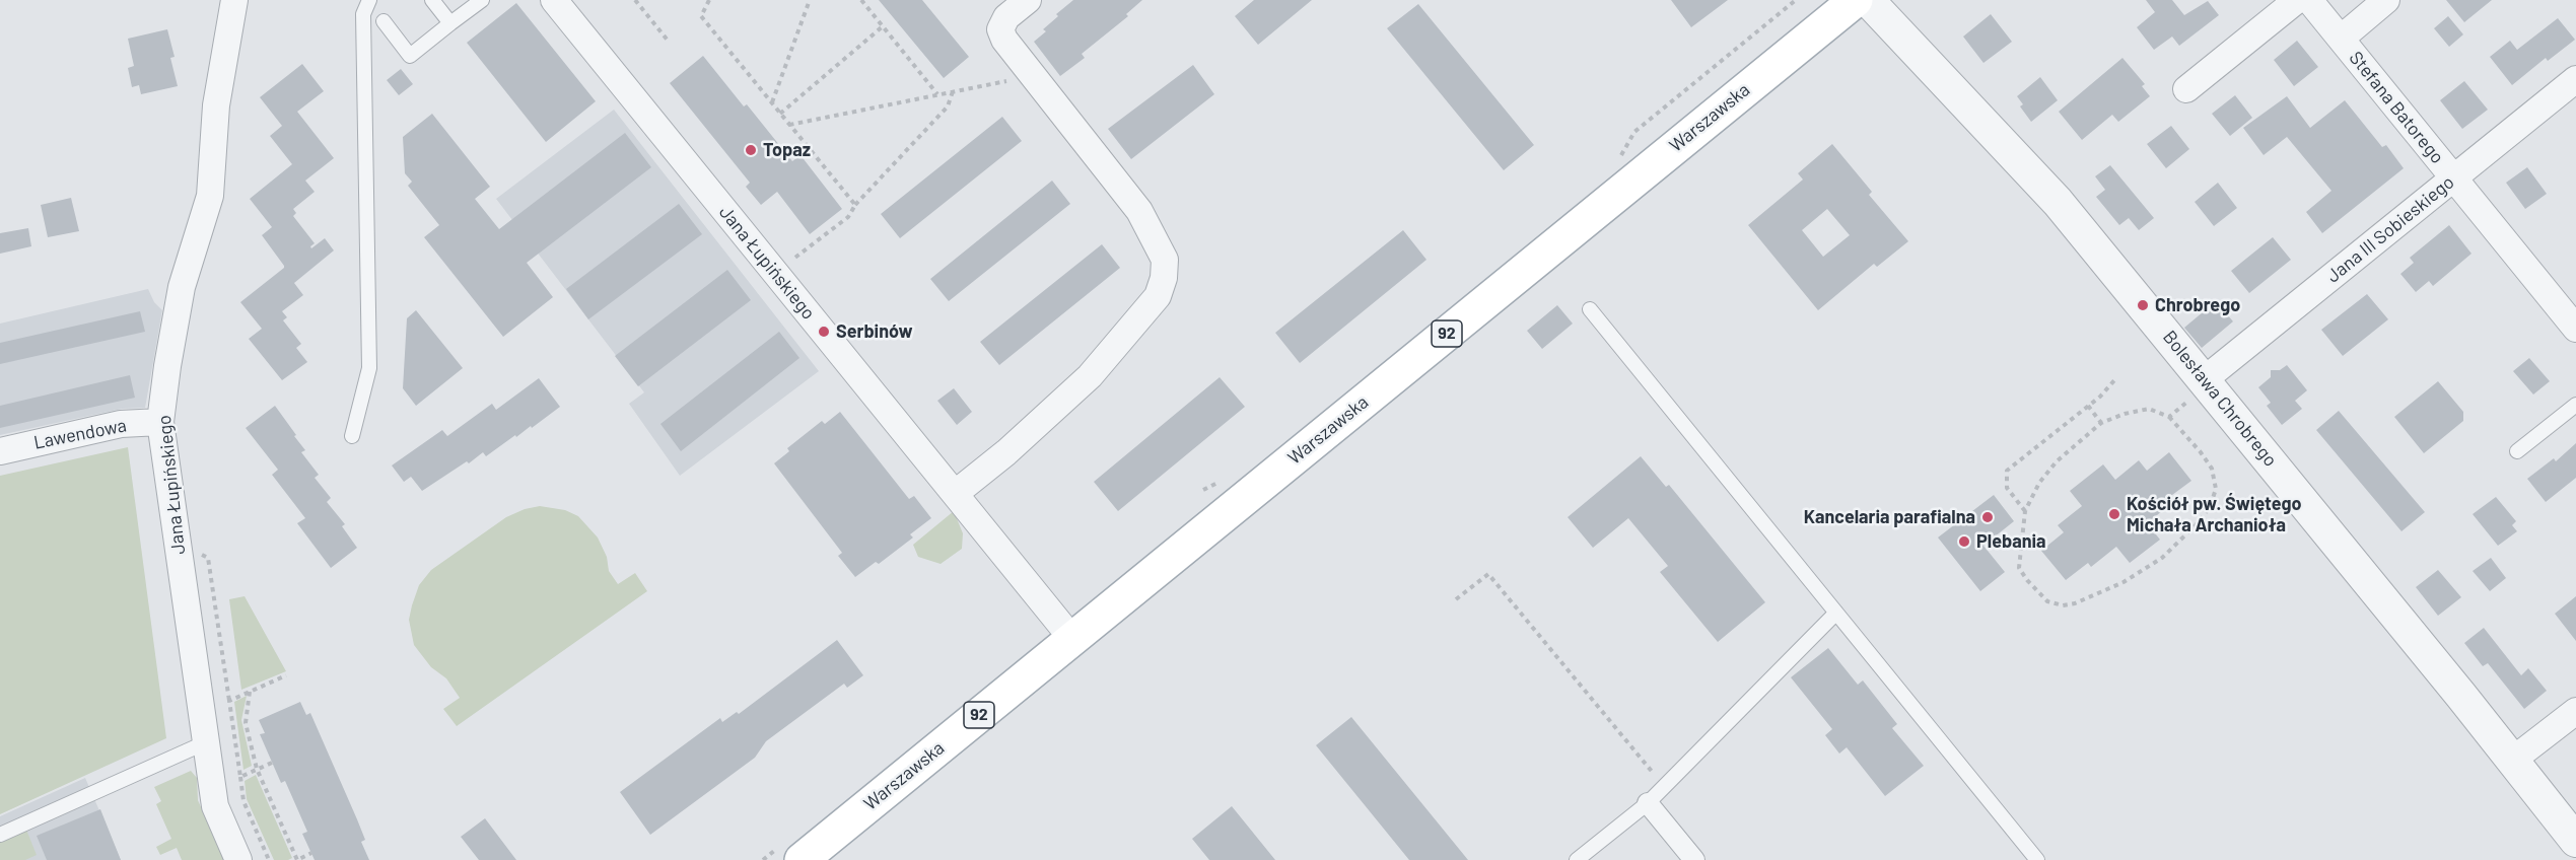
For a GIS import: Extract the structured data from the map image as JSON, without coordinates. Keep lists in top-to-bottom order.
{
  "streets": {
    "main road": ["Warszawska", "92"],
    "street": [
      "Stefana Batorego",
      "Jana III Sobieskiego",
      "Jana Łupińskiego",
      "Bolesława Chrobrego",
      "Lawendowa"
    ]
  },
  "crossings": [
    ["Stefana Batorego", "Jana III Sobieskiego"],
    ["Warszawska", "Jana Łupińskiego"],
    ["Jana III Sobieskiego", "Bolesława Chrobrego"],
    ["Jana Łupińskiego", "Lawendowa"]
  ],
  "places": [
    "Topaz",
    "Chrobrego",
    "Serbinów",
    "Kościół pw. Świętego Michała Archanioła",
    "Kancelaria parafialna",
    "Plebania"
  ]
}
